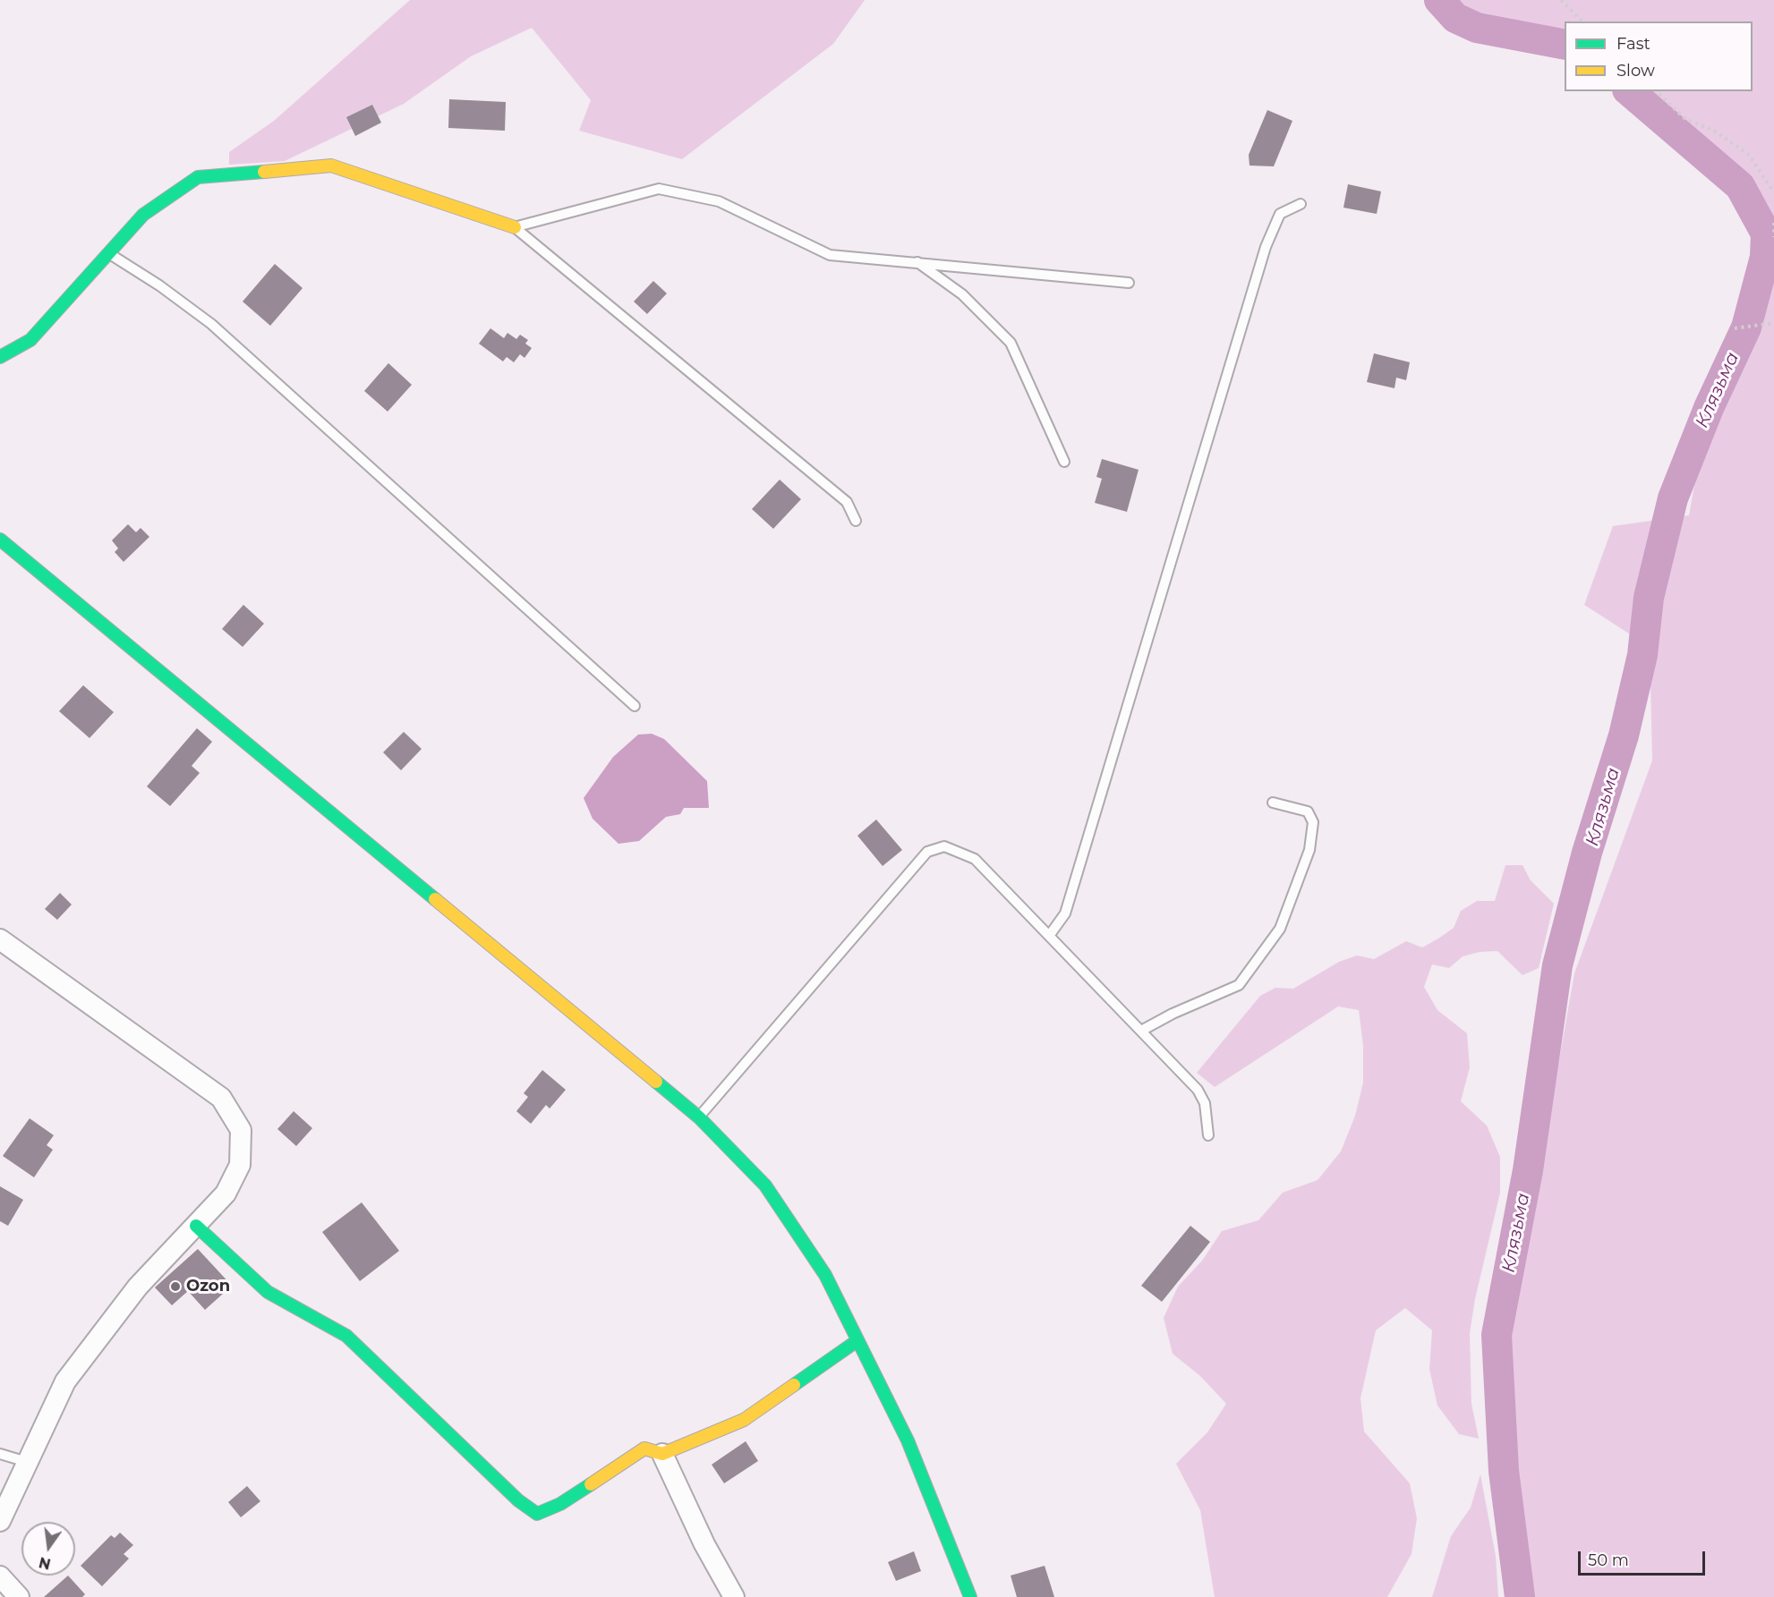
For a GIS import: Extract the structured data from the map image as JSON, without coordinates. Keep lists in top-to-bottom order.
{
  "water": ["Клязьма"],
  "places": ["Ozon"],
  "legend": ["Fast", "Slow"],
  "scale_bar": "50 m",
  "north": "bottom"
}
